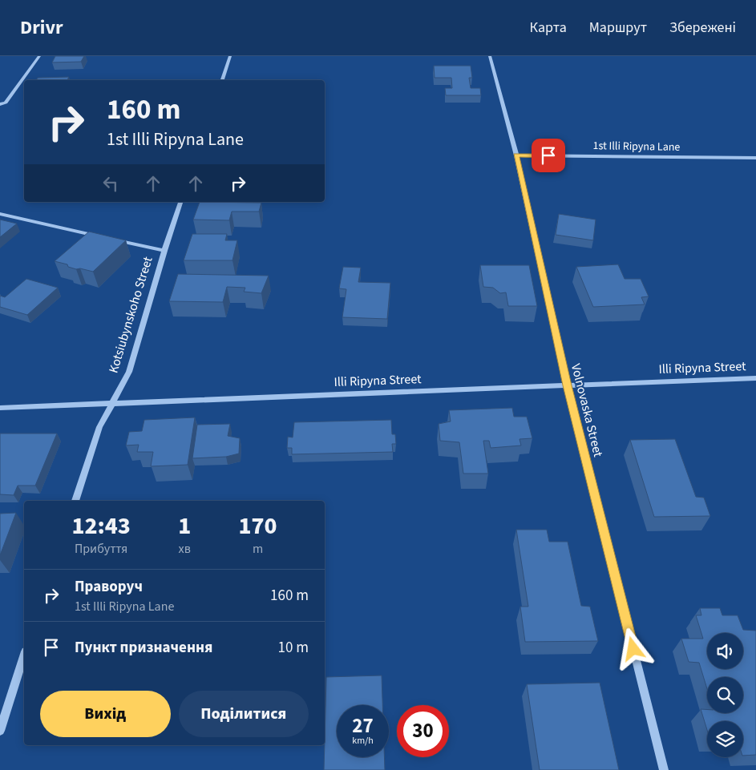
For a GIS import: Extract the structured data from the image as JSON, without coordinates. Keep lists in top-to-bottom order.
{
  "streets": {
    "street": [
      "1st Illi Ripyna Lane",
      "Kotsiubynskoho Street",
      "Illi Ripyna Street",
      "Volnovaska Street"
    ]
  },
  "crossings": [
    ["1st Illi Ripyna Lane", "Volnovaska Street"],
    ["Kotsiubynskoho Street", "Illi Ripyna Street"],
    ["Illi Ripyna Street", "Volnovaska Street"]
  ],
  "page": {
    "header": "Drivr",
    "nav": ["Карта", "Маршрут", "Збережені"],
    "turn": ["160 m", "1st Illi Ripyna Lane"],
    "eta": [
      "12:43",
      "Прибуття",
      "1",
      "хв",
      "170",
      "m"
    ],
    "list": [
      {
        "name": "Праворуч",
        "note": "1st Illi Ripyna Lane",
        "value": "160 m"
      },
      {
        "name": "Пункт призначення",
        "value": "10 m"
      }
    ],
    "buttons": ["Вихід", "Поділитися"],
    "speed": "27 km/h",
    "limit": "30"
  }
}
